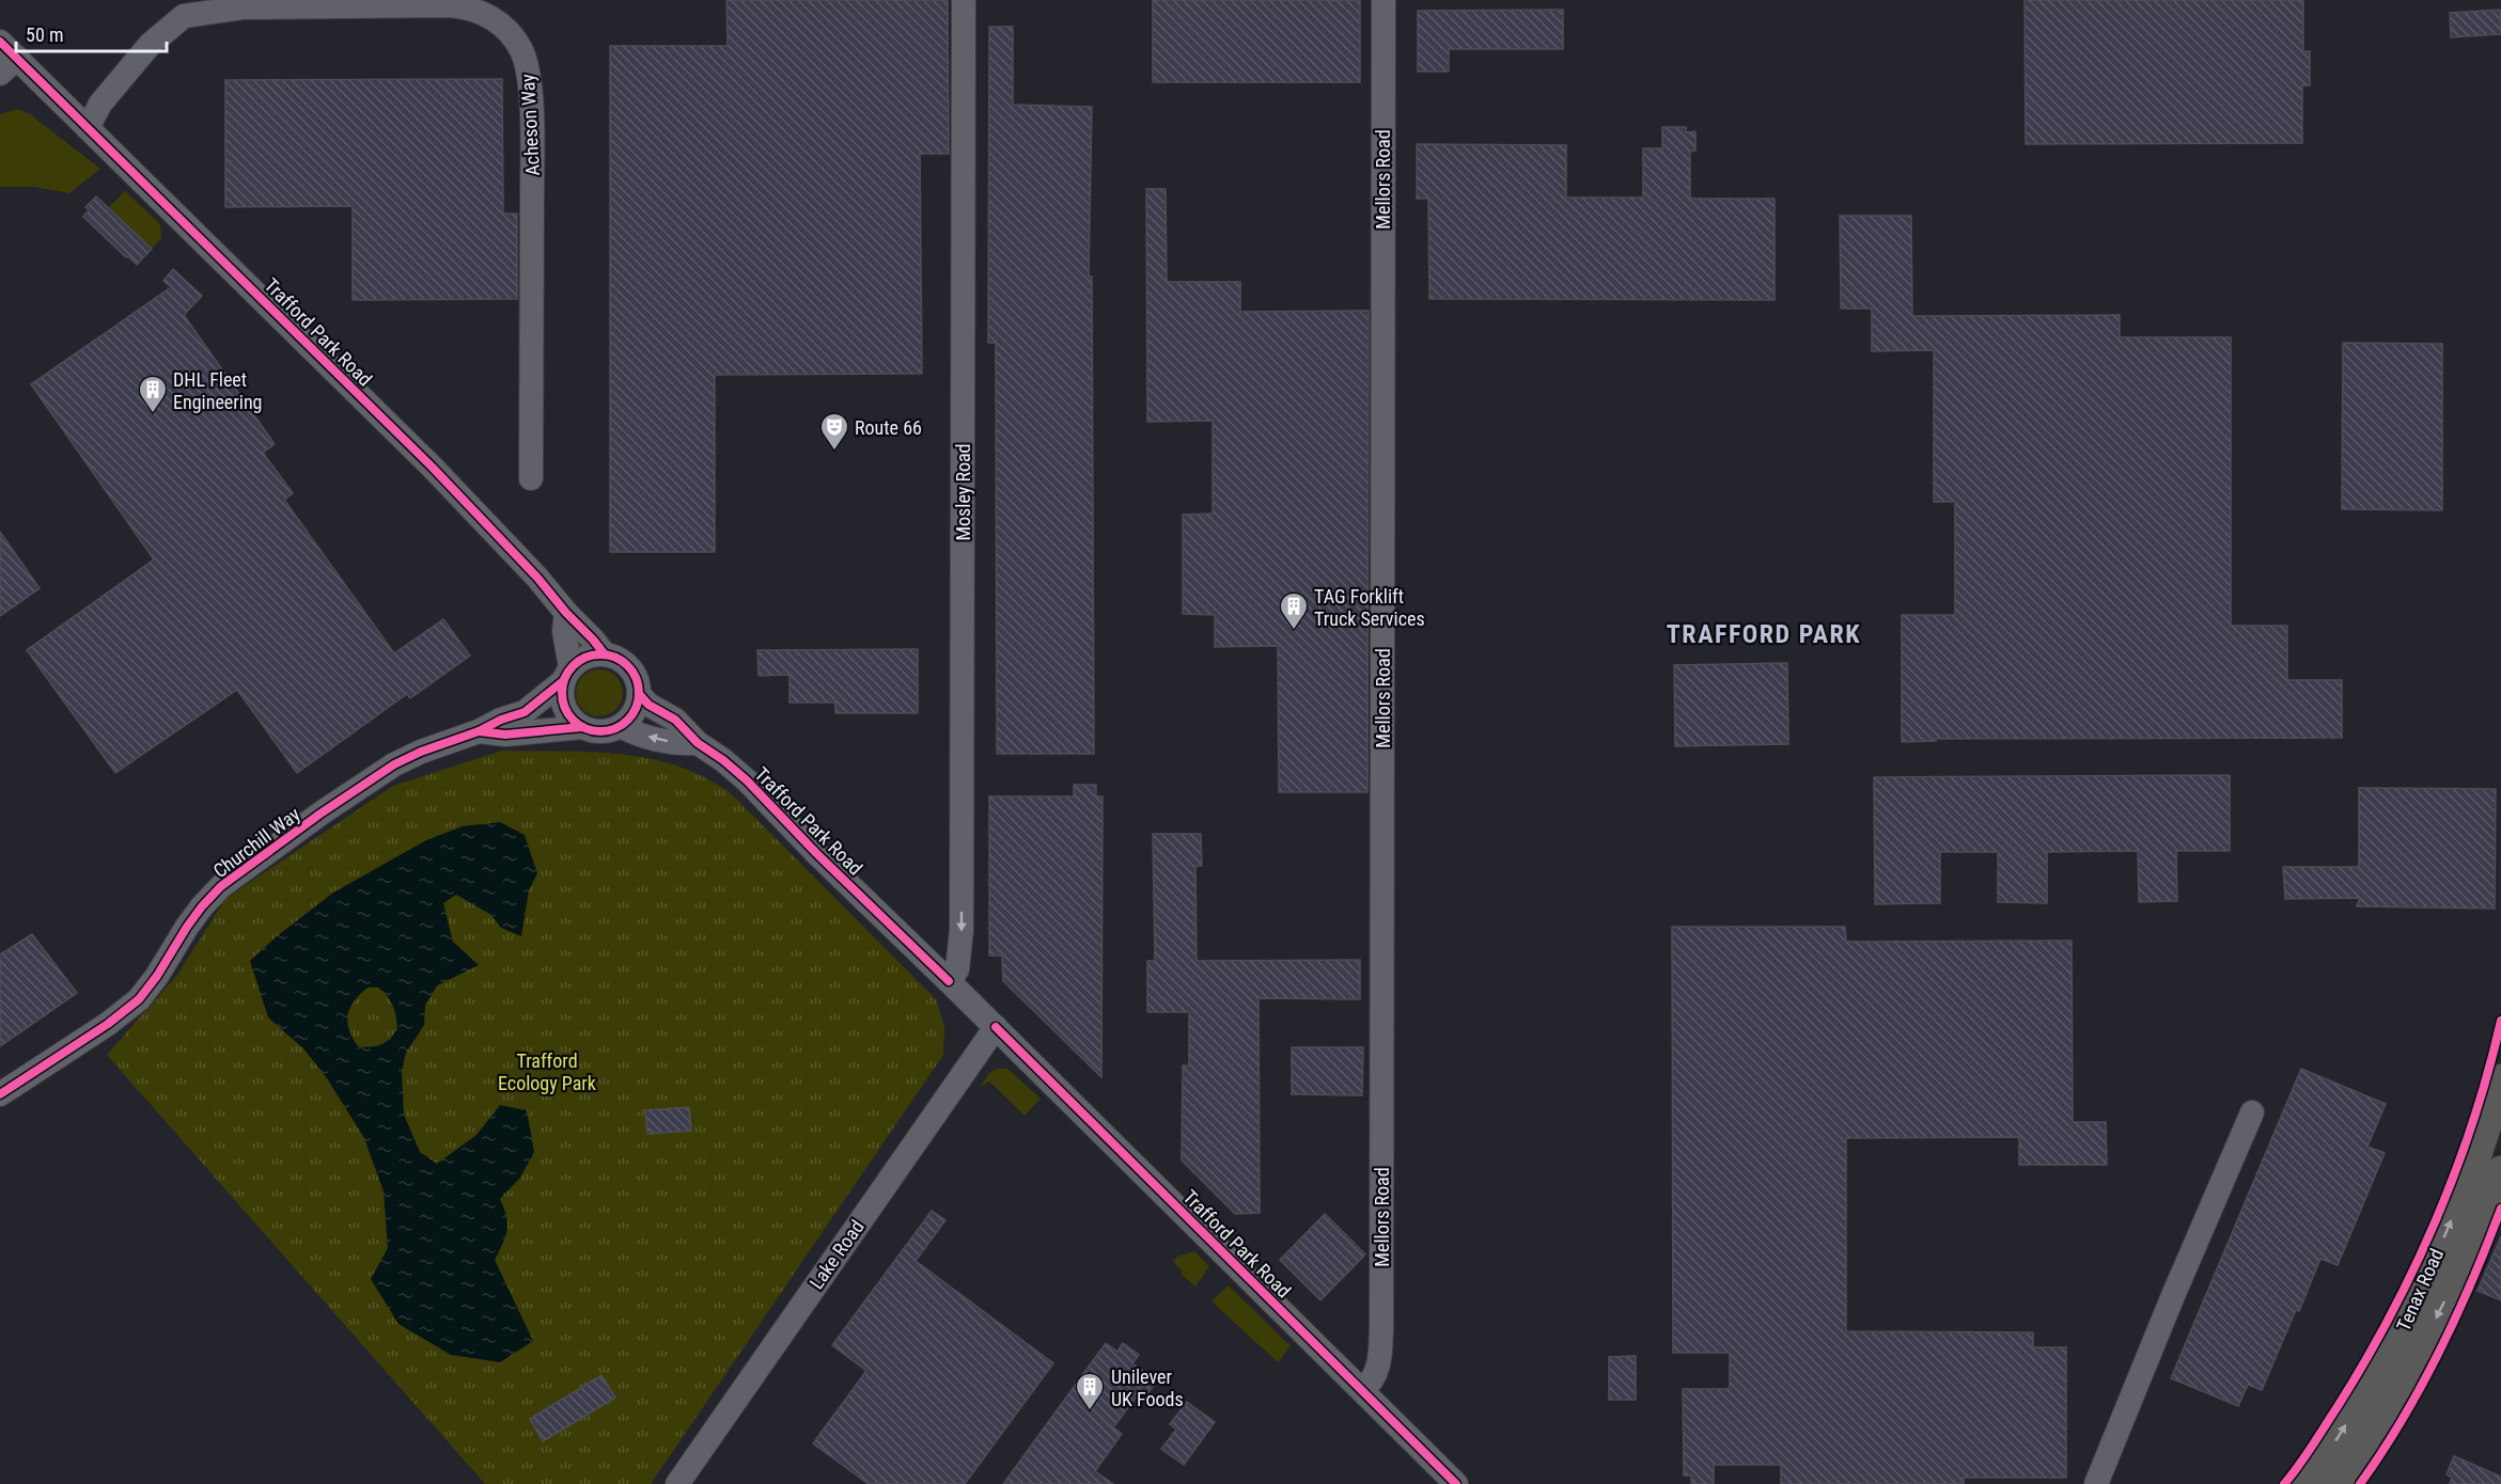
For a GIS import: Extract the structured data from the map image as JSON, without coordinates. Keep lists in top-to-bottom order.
{
  "streets": {
    "main road": ["Tenax Road"],
    "street": [
      "Acheson Way",
      "Mellors Road",
      "Trafford Park Road",
      "Mosley Road",
      "Churchill Way",
      "Lake Road"
    ]
  },
  "crossings": [
    ["Acheson Way", "Trafford Park Road"],
    ["Mellors Road", "Trafford Park Road"],
    ["Trafford Park Road", "Mosley Road"],
    ["Trafford Park Road", "Churchill Way"],
    ["Trafford Park Road", "Lake Road"]
  ],
  "one_way": ["Mosley Road"],
  "districts": ["TRAFFORD PARK"],
  "parks": ["Trafford Ecology Park"],
  "places": {
    "building": ["DHL Fleet Engineering", "TAG Forklift Truck Services", "Unilever UK Foods"],
    "theatre": ["Route 66"]
  },
  "scale_bar": "50 m"
}
